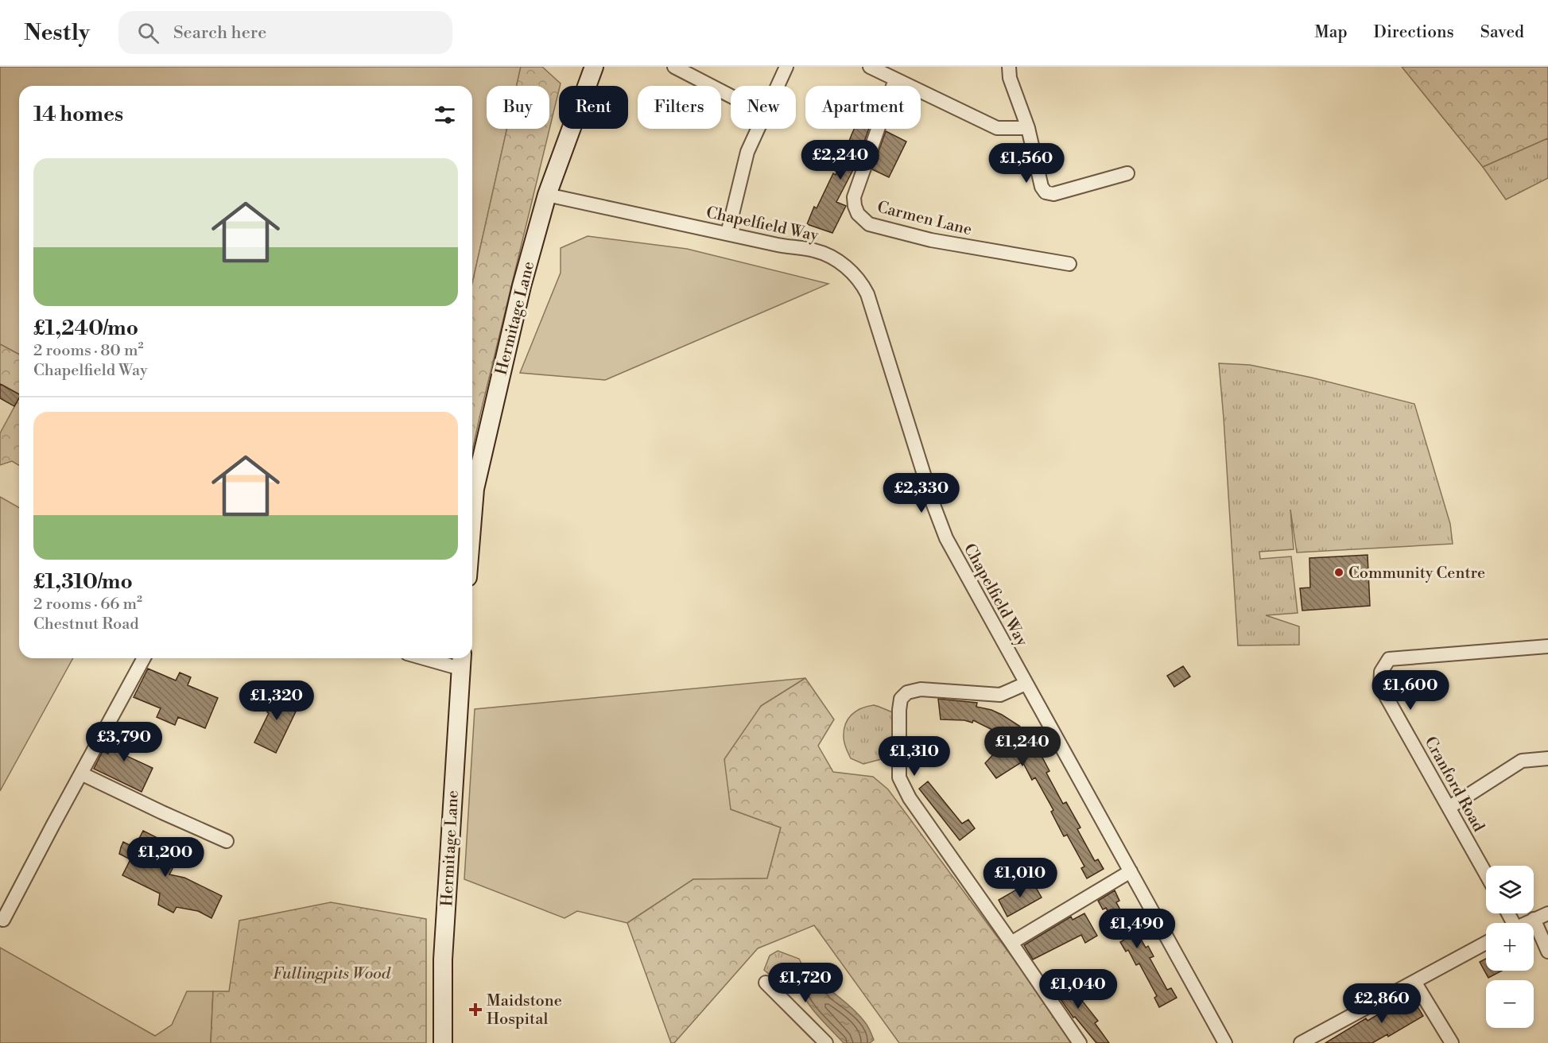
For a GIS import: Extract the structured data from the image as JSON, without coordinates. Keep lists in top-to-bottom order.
{
  "streets": {
    "main road": ["Hermitage Lane"],
    "street": ["Carmen Lane", "Chapelfield Way", "Cranford Road"]
  },
  "crossings": [
    ["Chapelfield Way", "Hermitage Lane"]
  ],
  "parks": ["Fullingpits Wood"],
  "places": {
    "other": ["Community Centre"],
    "health": ["Maidstone Hospital"]
  },
  "page": {
    "header": "Nestly",
    "search": "Search here",
    "nav": ["Map", "Directions", "Saved"],
    "chip": [
      "Buy",
      "Rent",
      "Filters",
      "New",
      "Apartment"
    ],
    "heading": "14 homes",
    "price": [
      "£2,240",
      "£1,560",
      "£2,330",
      "£1,600",
      "£1,320",
      "£3,790",
      "£1,240",
      "£1,310",
      "£1,200",
      "£1,010",
      "£1,490",
      "£1,720",
      "£1,040",
      "£2,860"
    ],
    "list": [
      {
        "name": "£1,240/mo",
        "note": "2 rooms · 80 m² · Chapelfield Way"
      },
      {
        "name": "£1,310/mo",
        "note": "2 rooms · 66 m² · Chestnut Road"
      }
    ],
    "map_buttons": ["+", "−"]
  }
}
